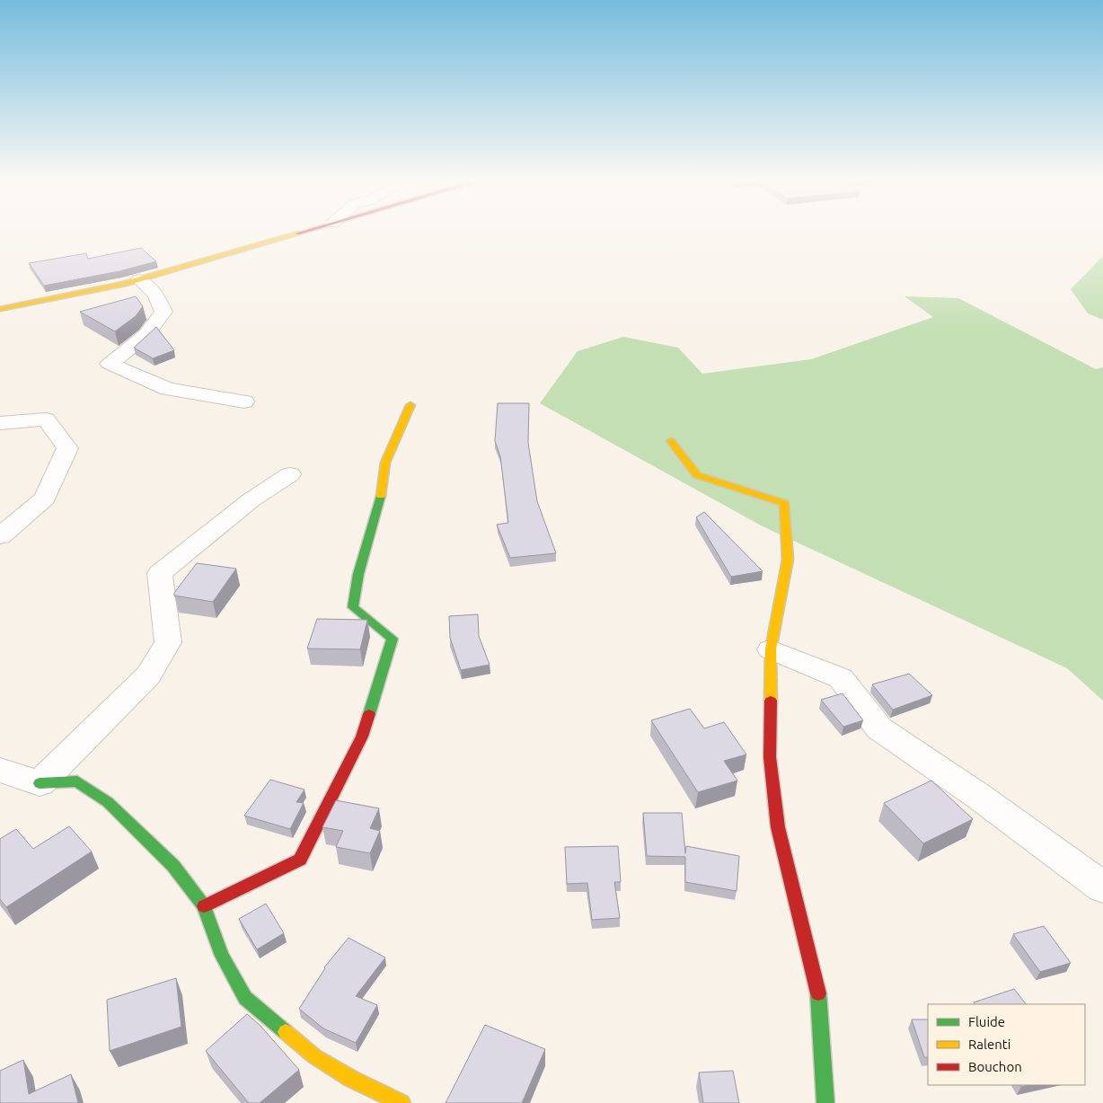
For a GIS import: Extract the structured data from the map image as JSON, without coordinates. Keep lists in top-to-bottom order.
{
  "legend": ["Fluide", "Ralenti", "Bouchon"]
}
